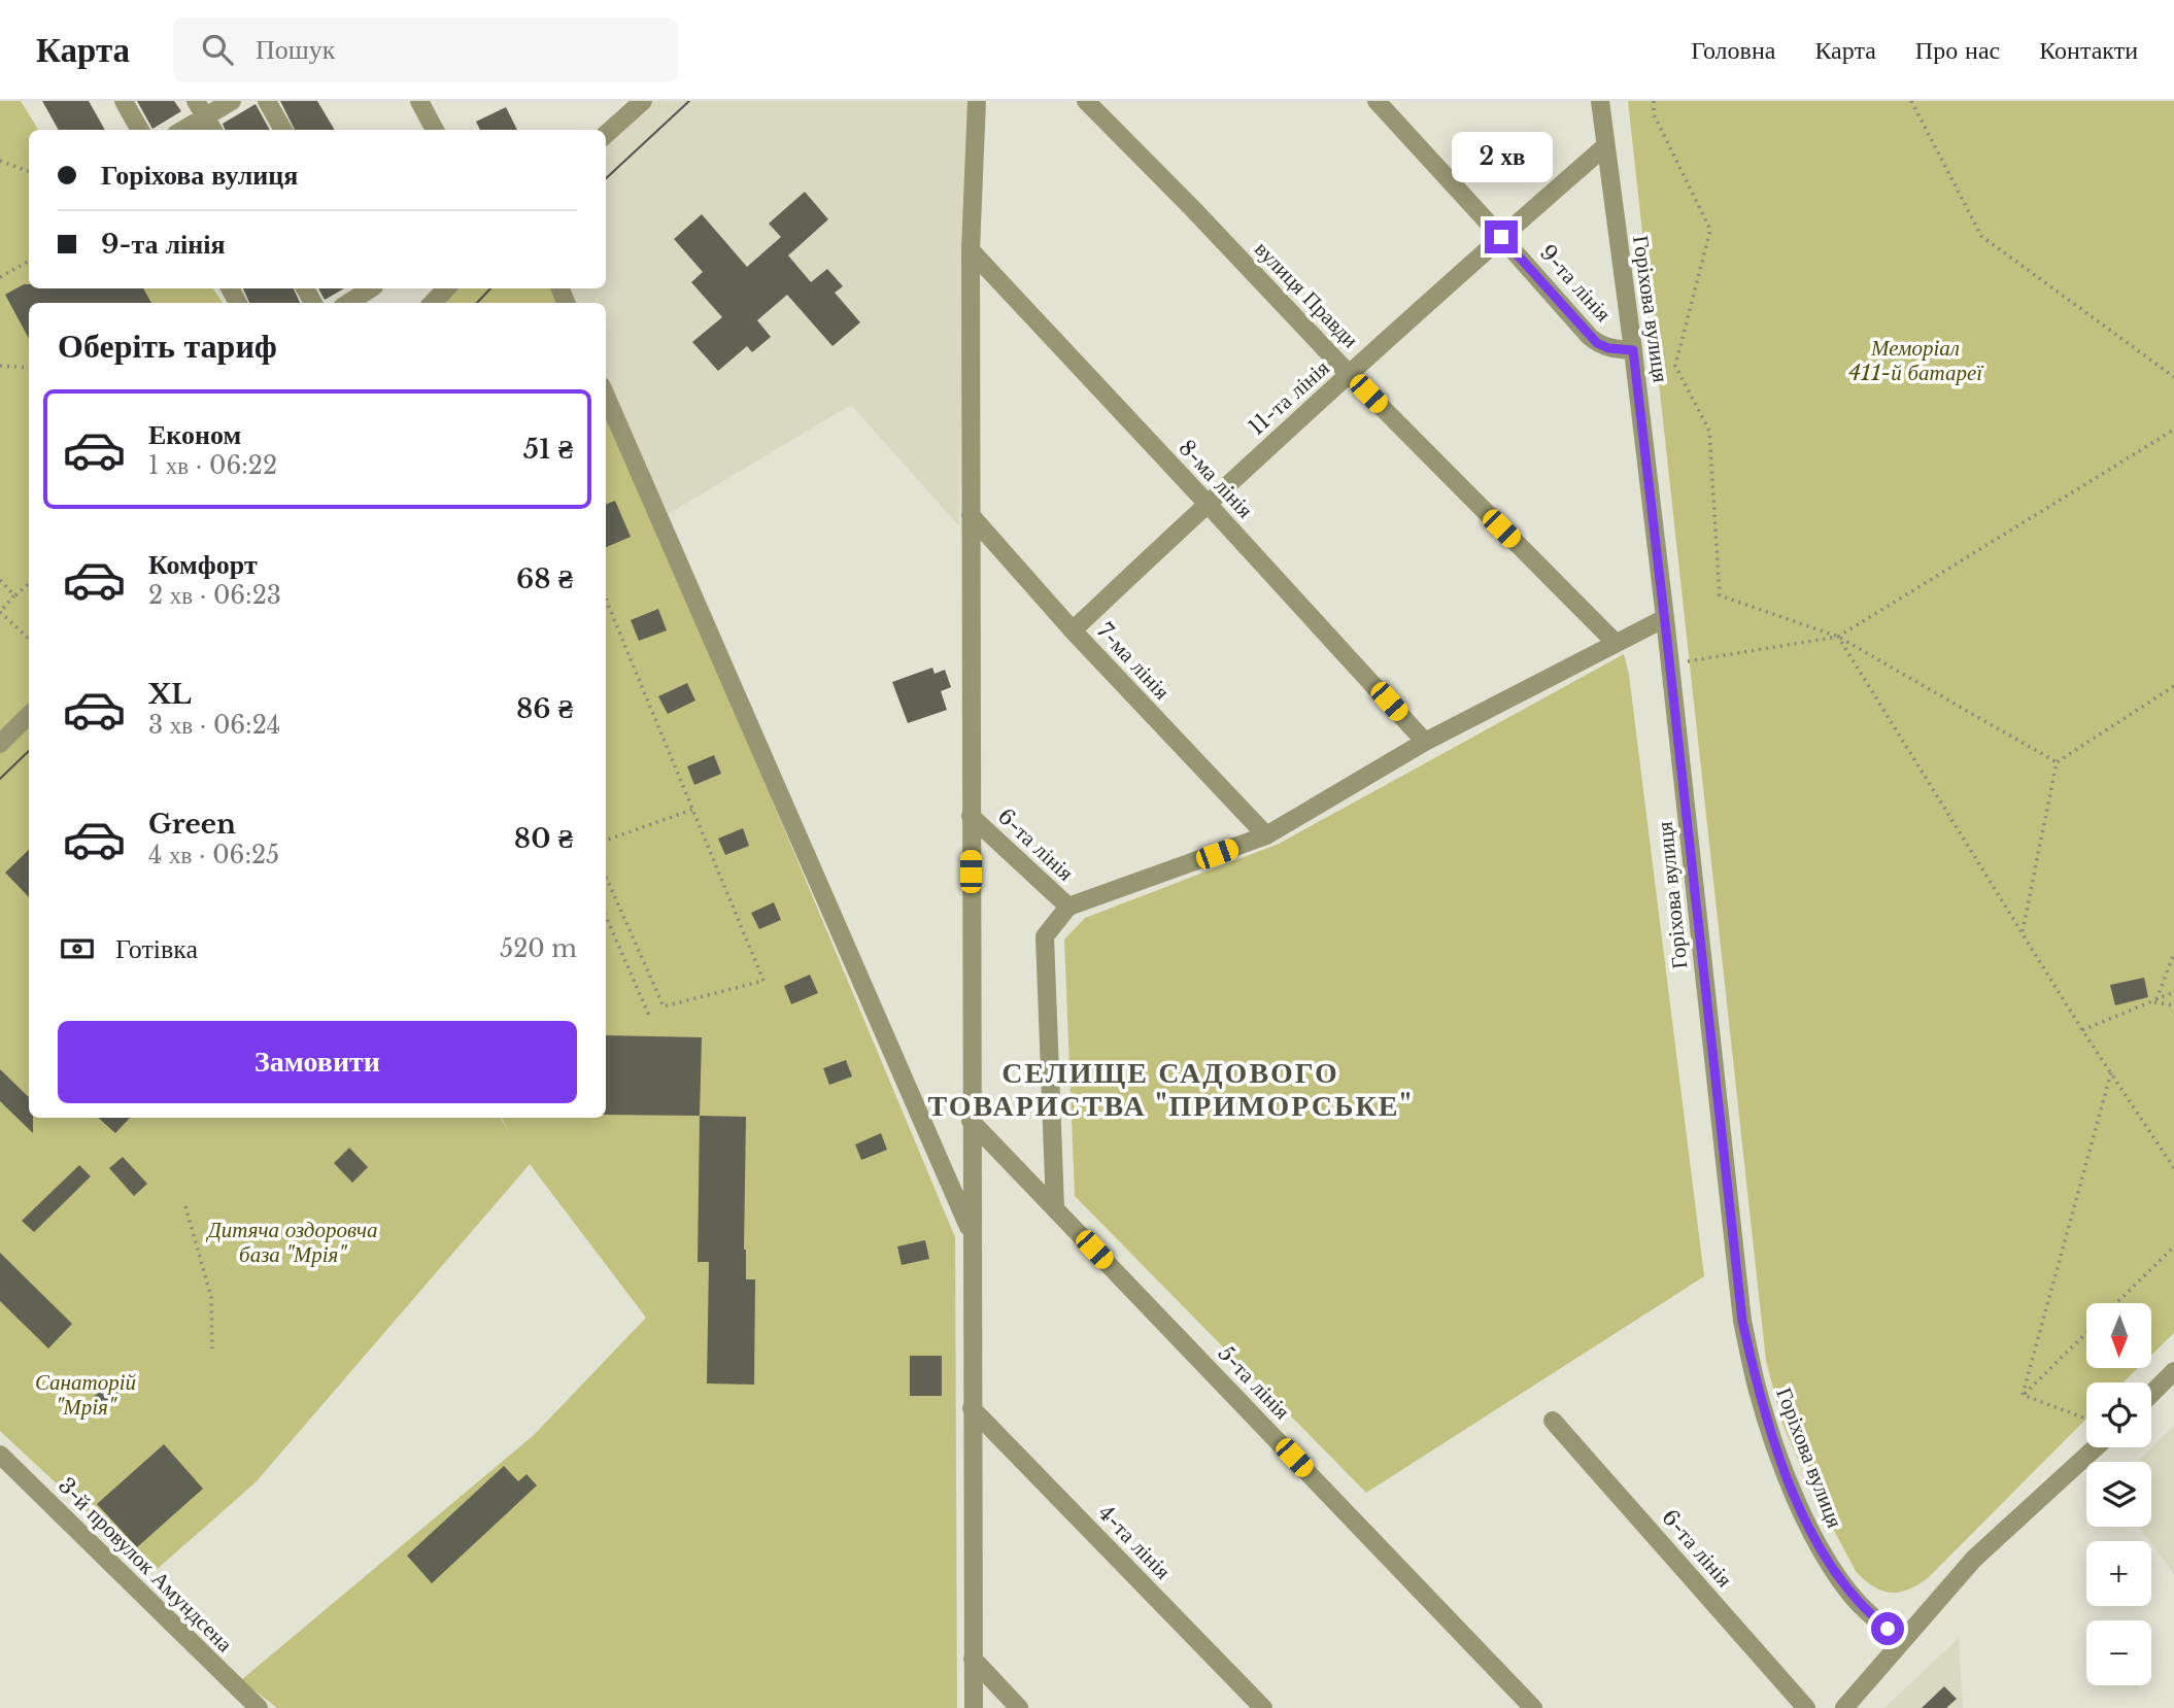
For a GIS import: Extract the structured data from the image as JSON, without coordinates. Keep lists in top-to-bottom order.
{
  "streets": {
    "street": [
      "9-та лінія",
      "вулиця Правди",
      "Горіхова вулиця",
      "11-та лінія",
      "8-ма лінія",
      "7-ма лінія",
      "6-та лінія",
      "5-та лінія",
      "4-та лінія",
      "3-й провулок Амундсена"
    ]
  },
  "crossings": [
    ["9-та лінія", "Горіхова вулиця"],
    ["9-та лінія", "11-та лінія"],
    ["вулиця Правди", "11-та лінія"],
    ["Горіхова вулиця", "11-та лінія"],
    ["11-та лінія", "8-ма лінія"],
    ["11-та лінія", "7-ма лінія"]
  ],
  "districts": ["СЕЛИЩЕ САДОВОГО ТОВАРИСТВА \"ПРИМОРСЬКЕ\""],
  "parks": ["Меморіал 411-й батареї", "Дитяча оздоровча база \"Мрія\"", "Санаторій \"Мрія\""],
  "north": "bottom",
  "page": {
    "header": "Карта",
    "search": "Пошук",
    "nav": [
      "Головна",
      "Карта",
      "Про нас",
      "Контакти"
    ],
    "banner": ["Горіхова вулиця", "9-та лінія"],
    "bubble": "2 хв",
    "heading": "Оберіть тариф",
    "list": [
      {
        "name": "Економ",
        "note": "1 хв · 06:22",
        "value": "51 ₴"
      },
      {
        "name": "Комфорт",
        "note": "2 хв · 06:23",
        "value": "68 ₴"
      },
      {
        "name": "XL",
        "note": "3 хв · 06:24",
        "value": "86 ₴"
      },
      {
        "name": "Green",
        "note": "4 хв · 06:25",
        "value": "80 ₴"
      }
    ],
    "pay": ["Готівка", "520 m"],
    "buttons": "Замовити",
    "map_buttons": ["+", "−"]
  }
}
